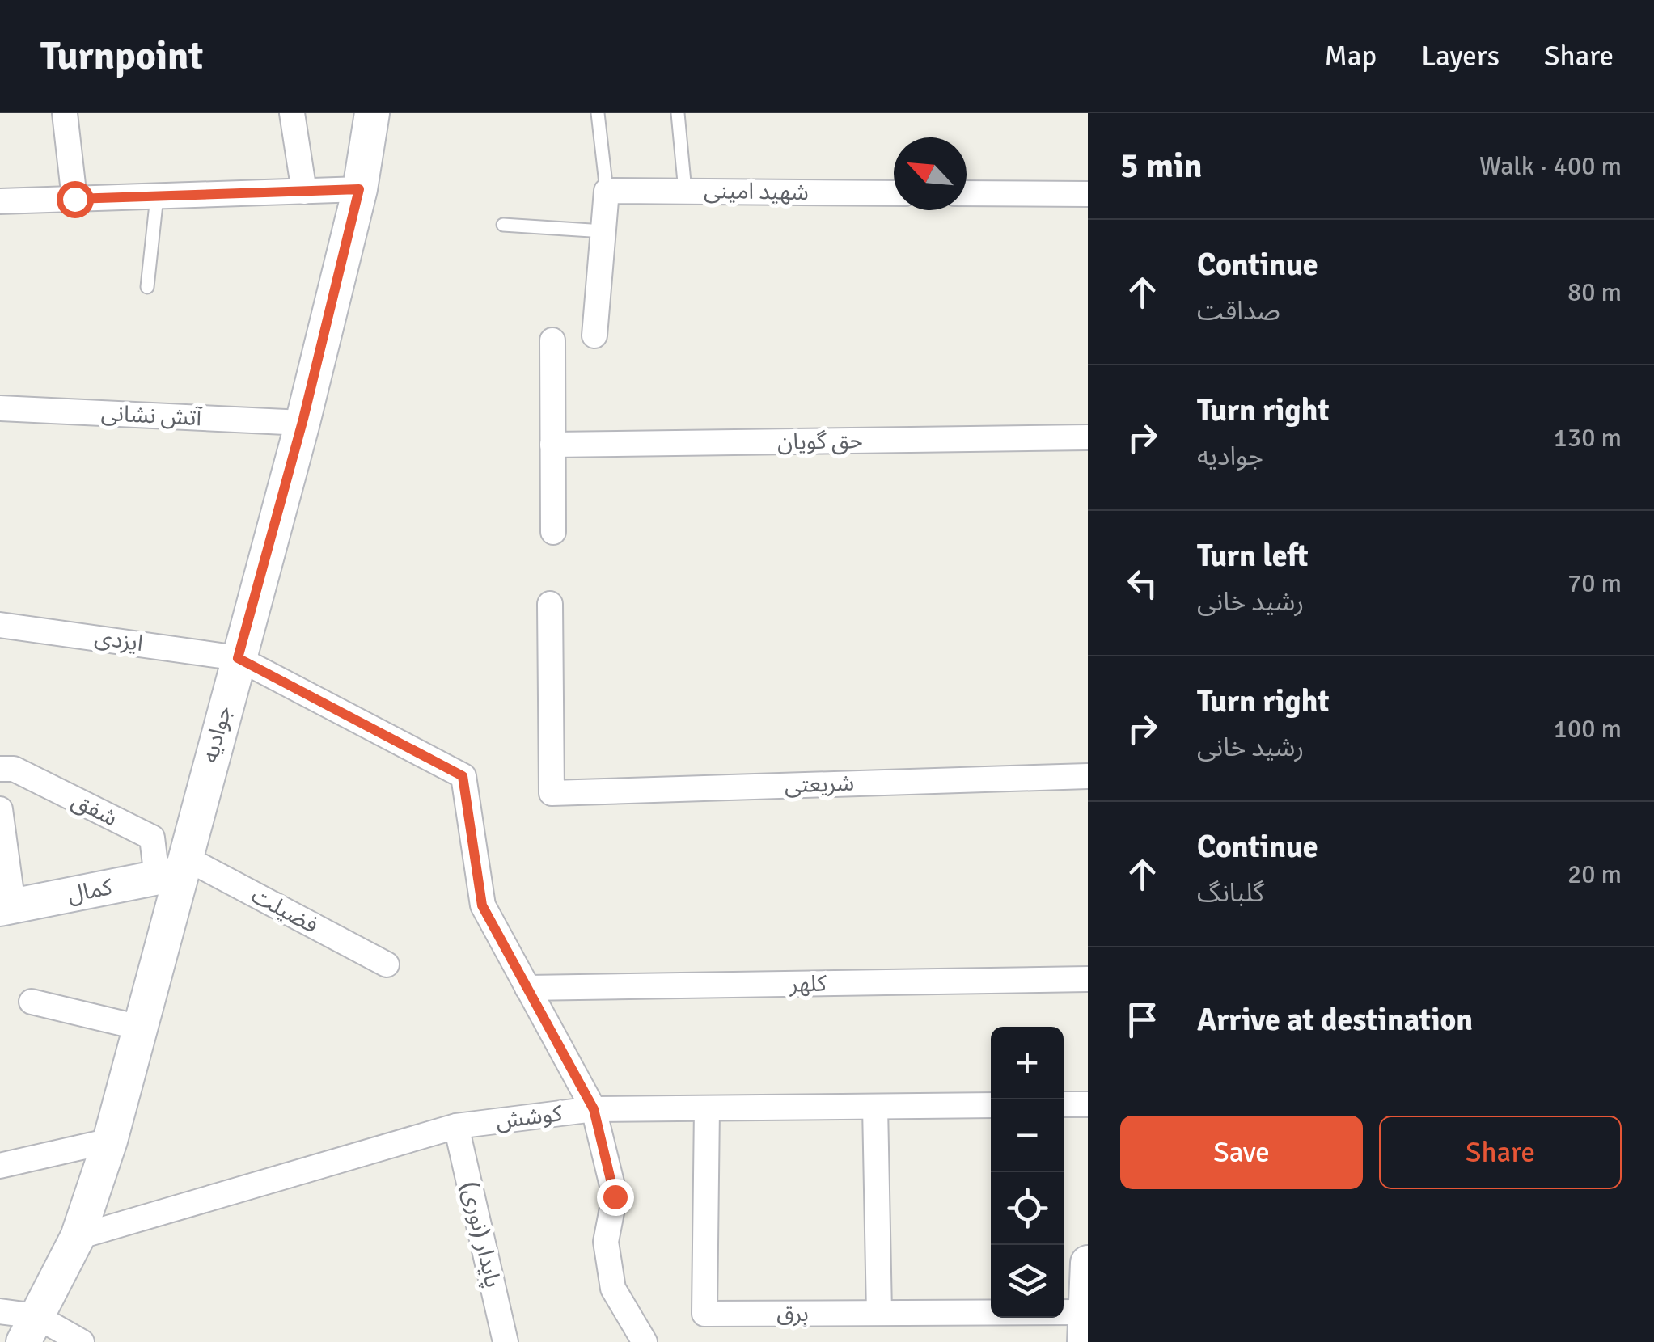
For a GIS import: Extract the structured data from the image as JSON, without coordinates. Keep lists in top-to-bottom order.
{
  "streets": {
    "main road": ["جوادیه", "کمال"],
    "street": [
      "شهید امینی",
      "آتش نشانی",
      "حق گویان",
      "ایزدی",
      "شریعتی",
      "شفق",
      "فضیلت",
      "کلهر",
      "کوشش",
      "پایدار (نوری)",
      "برق"
    ]
  },
  "crossings": [
    ["آتش نشانی", "جوادیه"],
    ["ایزدی", "جوادیه"],
    ["ایزدی", "کلهر"],
    ["جوادیه", "شفق"],
    ["جوادیه", "کمال"],
    ["جوادیه", "فضیلت"],
    ["جوادیه", "کوشش"],
    ["شفق", "کمال"],
    ["شفق", "فضیلت"],
    ["کمال", "فضیلت"],
    ["کوشش", "پایدار (نوری)"],
    ["کوشش", "برق"]
  ],
  "north": "top left",
  "page": {
    "header": "Turnpoint",
    "nav": ["Map", "Layers", "Share"],
    "heading": ["5 min", "Walk · 400 m"],
    "list": [
      ["Continue", "صداقت", "80 m"],
      ["Turn right", "جوادیه", "130 m"],
      ["Turn left", "رشید خانی", "70 m"],
      ["Turn right", "رشید خانی", "100 m"],
      ["Continue", "گلبانگ", "20 m"],
      "Arrive at destination"
    ],
    "map_buttons": ["+", "−"],
    "buttons": ["Save", "Share"]
  }
}
